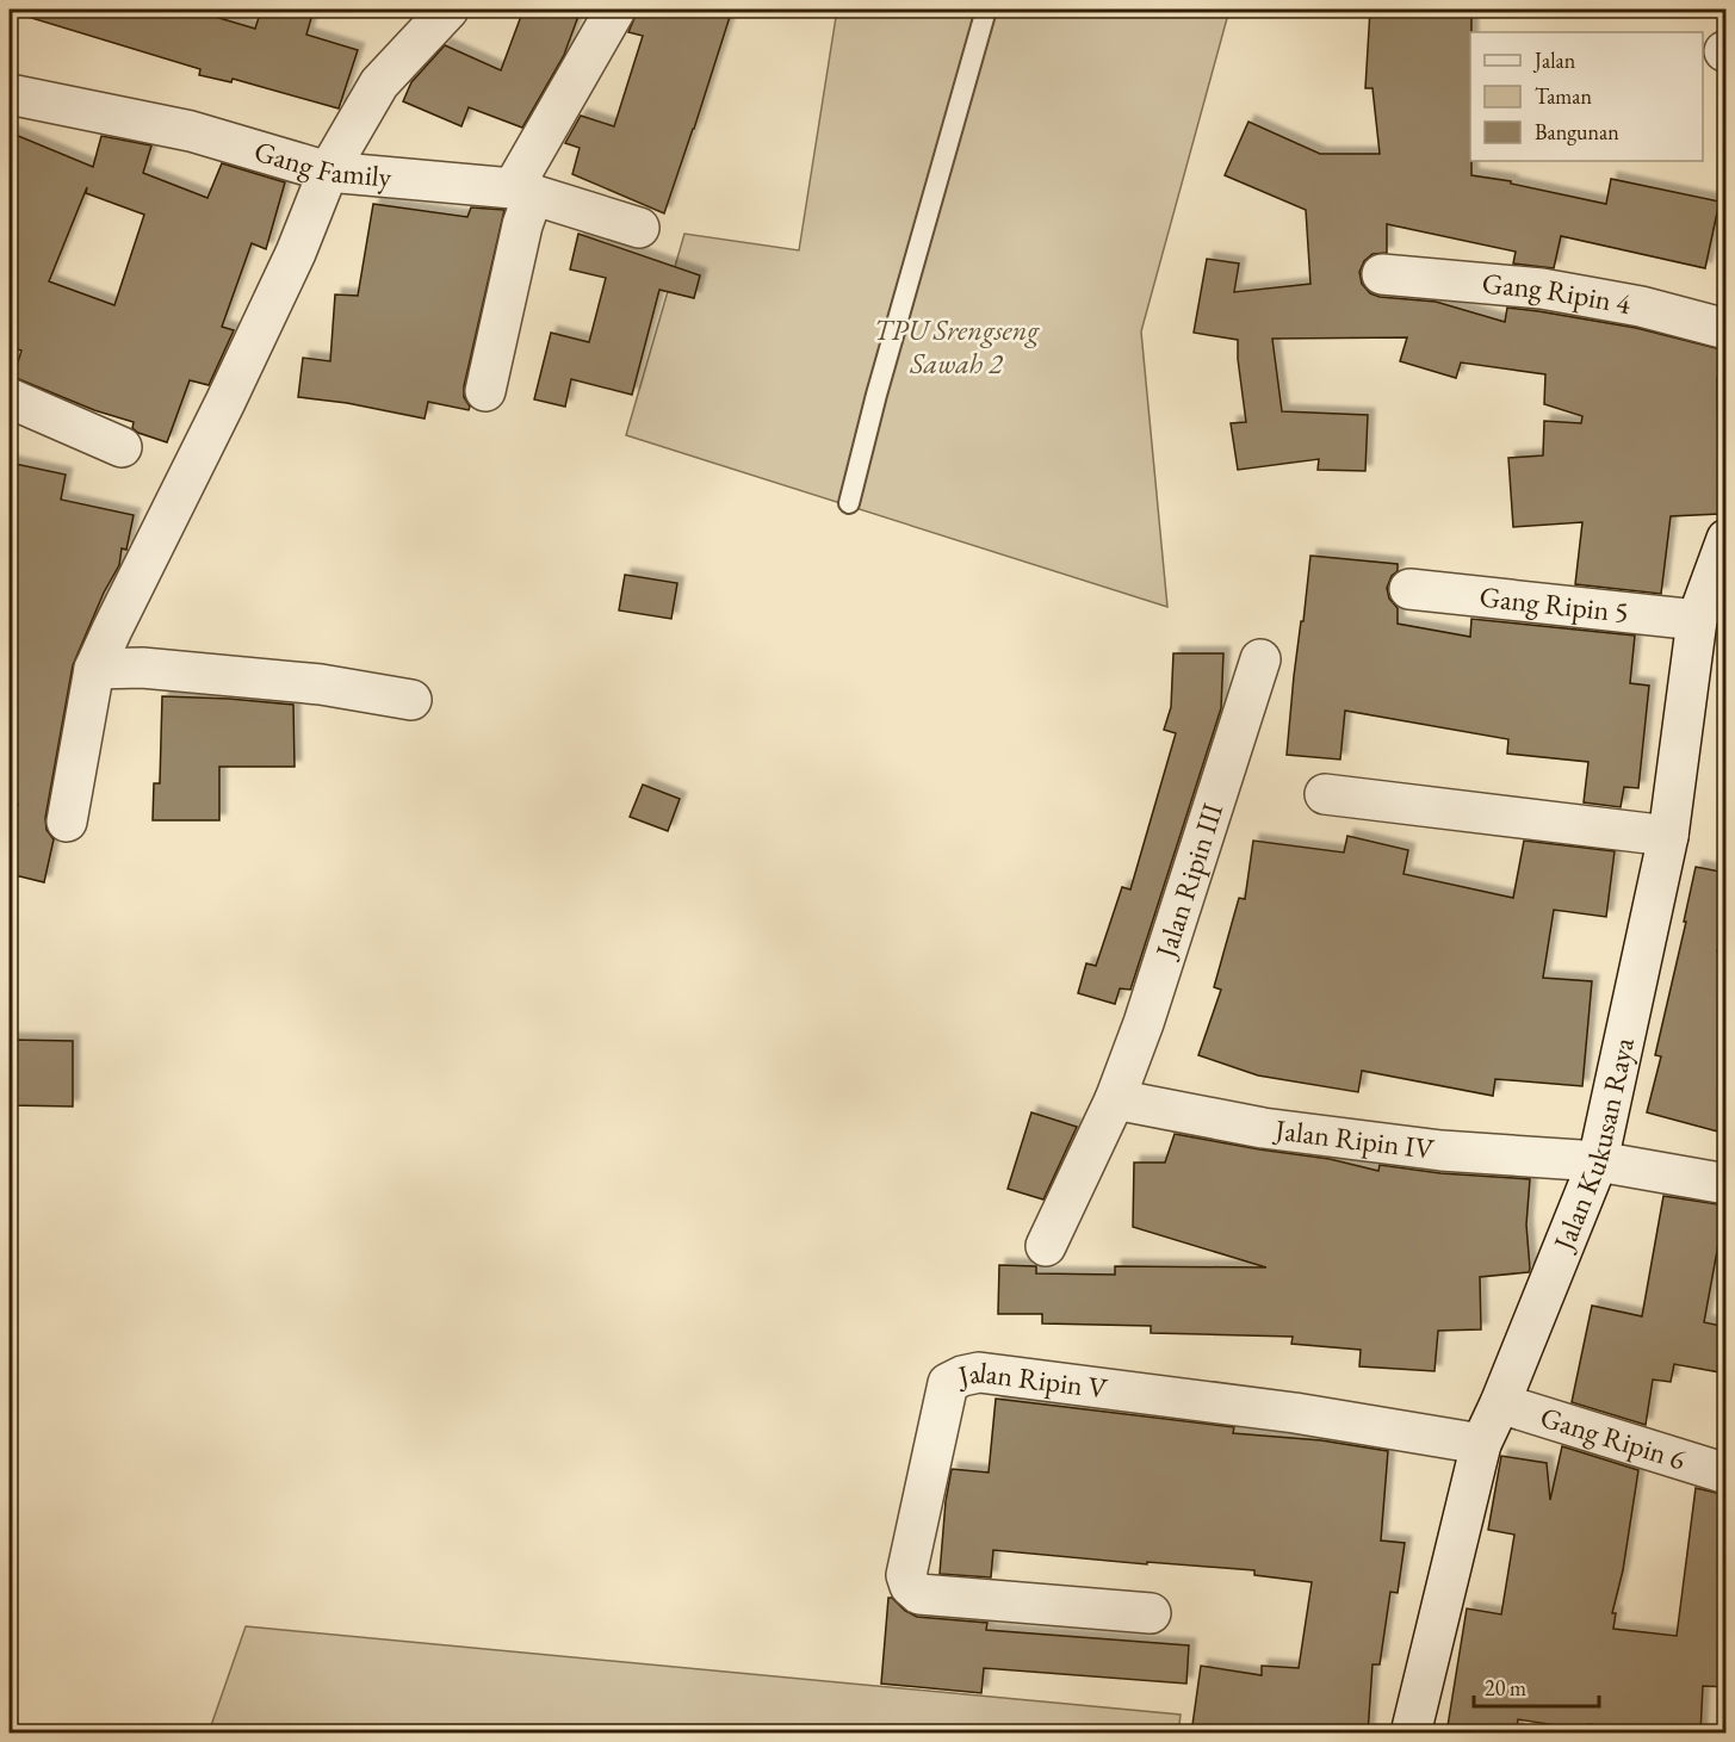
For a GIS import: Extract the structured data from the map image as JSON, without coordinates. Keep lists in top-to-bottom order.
{
  "streets": {
    "street": [
      "Gang Family",
      "Gang Ripin 4",
      "Gang Ripin 5",
      "Jalan Ripin III",
      "Jalan Ripin IV",
      "Jalan Kukusan Raya",
      "Jalan Ripin V",
      "Gang Ripin 6"
    ]
  },
  "crossings": [
    ["Gang Ripin 5", "Jalan Kukusan Raya"],
    ["Jalan Ripin III", "Jalan Ripin IV"],
    ["Jalan Ripin IV", "Jalan Kukusan Raya"],
    ["Jalan Kukusan Raya", "Jalan Ripin V"],
    ["Jalan Kukusan Raya", "Gang Ripin 6"]
  ],
  "parks": ["TPU Srengseng Sawah 2"],
  "legend": ["Jalan", "Taman", "Bangunan"],
  "scale_bar": "20 m"
}
